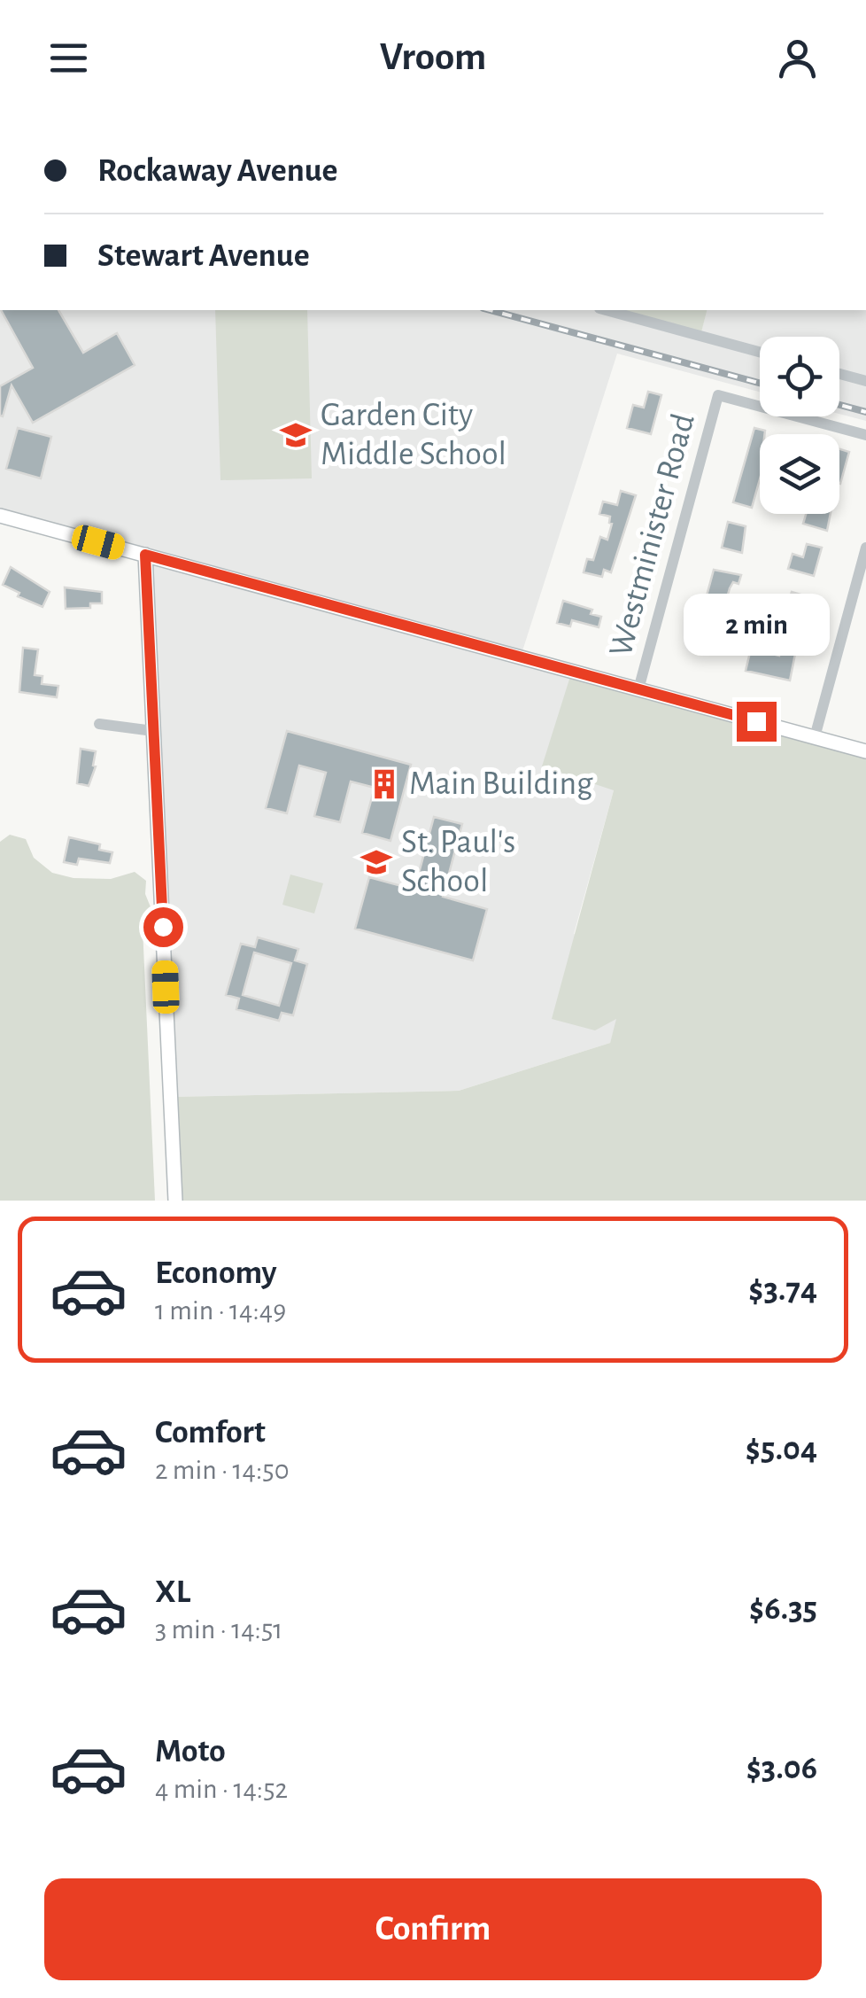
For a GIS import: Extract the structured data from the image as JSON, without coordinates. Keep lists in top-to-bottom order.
{
  "streets": {
    "street": ["Westminister Road"]
  },
  "places": {
    "school or university": ["Garden City Middle School", "St. Paul's School"],
    "building": ["Main Building"]
  },
  "page": {
    "header": "Vroom",
    "banner": ["Rockaway Avenue", "Stewart Avenue"],
    "bubble": "2 min",
    "list": [
      {
        "name": "Economy",
        "note": "1 min · 14:49",
        "value": "$3.74"
      },
      {
        "name": "Comfort",
        "note": "2 min · 14:50",
        "value": "$5.04"
      },
      {
        "name": "XL",
        "note": "3 min · 14:51",
        "value": "$6.35"
      },
      {
        "name": "Moto",
        "note": "4 min · 14:52",
        "value": "$3.06"
      }
    ],
    "buttons": "Confirm"
  }
}
